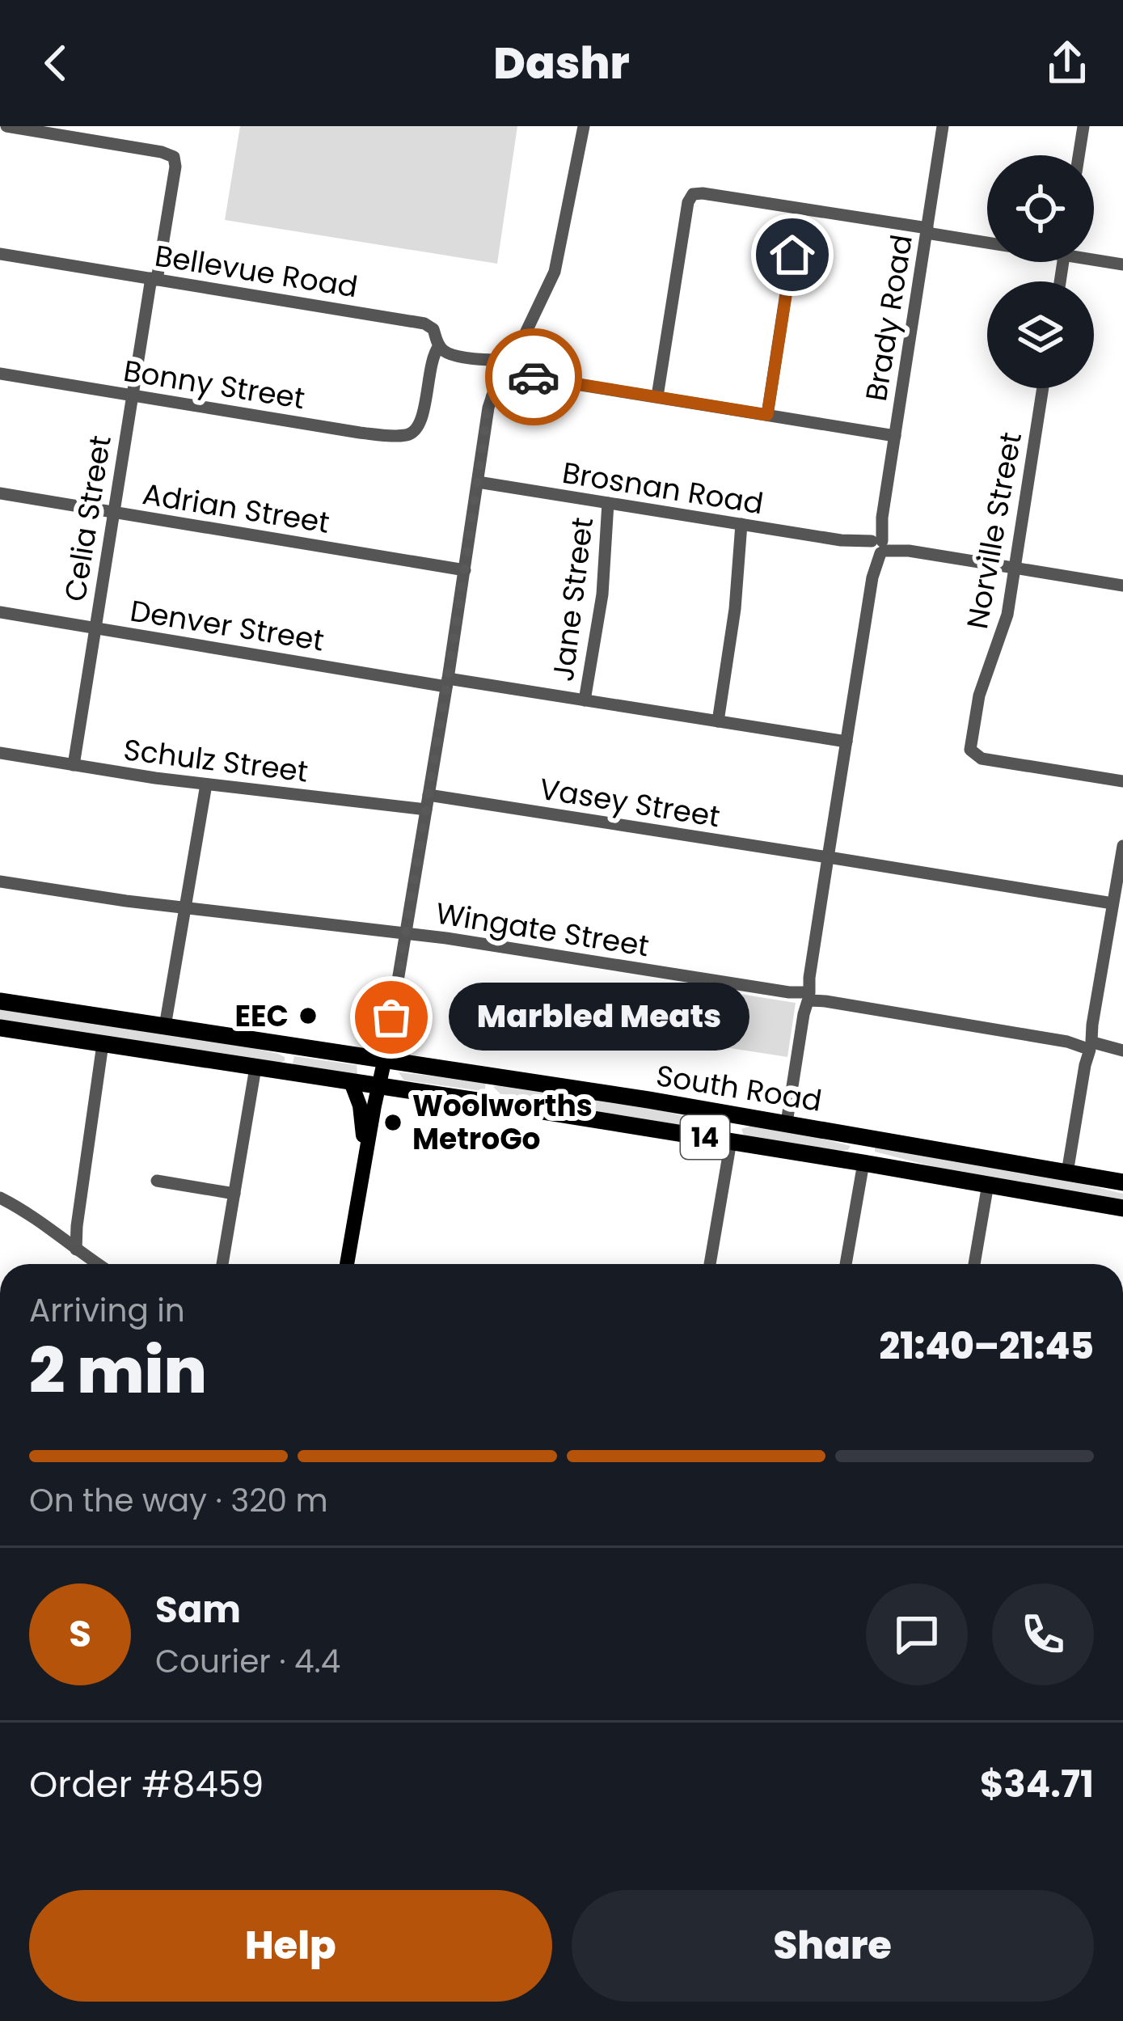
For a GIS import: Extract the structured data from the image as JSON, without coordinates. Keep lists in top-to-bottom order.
{
  "streets": {
    "highway": ["South Road", "14"],
    "street": [
      "Bellevue Road",
      "Brady Road",
      "Bonny Street",
      "Brosnan Road",
      "Adrian Street",
      "Celia Street",
      "Norville Street",
      "Jane Street",
      "Denver Street",
      "Schulz Street",
      "Vasey Street",
      "Wingate Street"
    ]
  },
  "crossings": [
    ["Bellevue Road", "Brady Road"],
    ["Bellevue Road", "Bonny Street"],
    ["Bellevue Road", "Celia Street"],
    ["Brady Road", "Brosnan Road"],
    ["Brady Road", "Denver Street"],
    ["Brady Road", "Vasey Street"],
    ["Brady Road", "Wingate Street"],
    ["Brady Road", "South Road"],
    ["Bonny Street", "Celia Street"],
    ["Brosnan Road", "Norville Street"],
    ["Brosnan Road", "Jane Street"],
    ["Adrian Street", "Celia Street"],
    ["Celia Street", "Denver Street"],
    ["Celia Street", "Schulz Street"],
    ["Jane Street", "Denver Street"]
  ],
  "places": ["EEC", "Marbled Meats", "Woolworths MetroGo"],
  "page": {
    "header": "Dashr",
    "bubble": "Marbled Meats",
    "heading": ["2 min", "Arriving in", "21:40–21:45"],
    "panel": [
      "Sam",
      "Courier · 4.4",
      "Order #8459",
      "$34.71"
    ],
    "bar": "On the way · 320 m",
    "round": "S",
    "buttons": ["Help", "Share"]
  }
}
